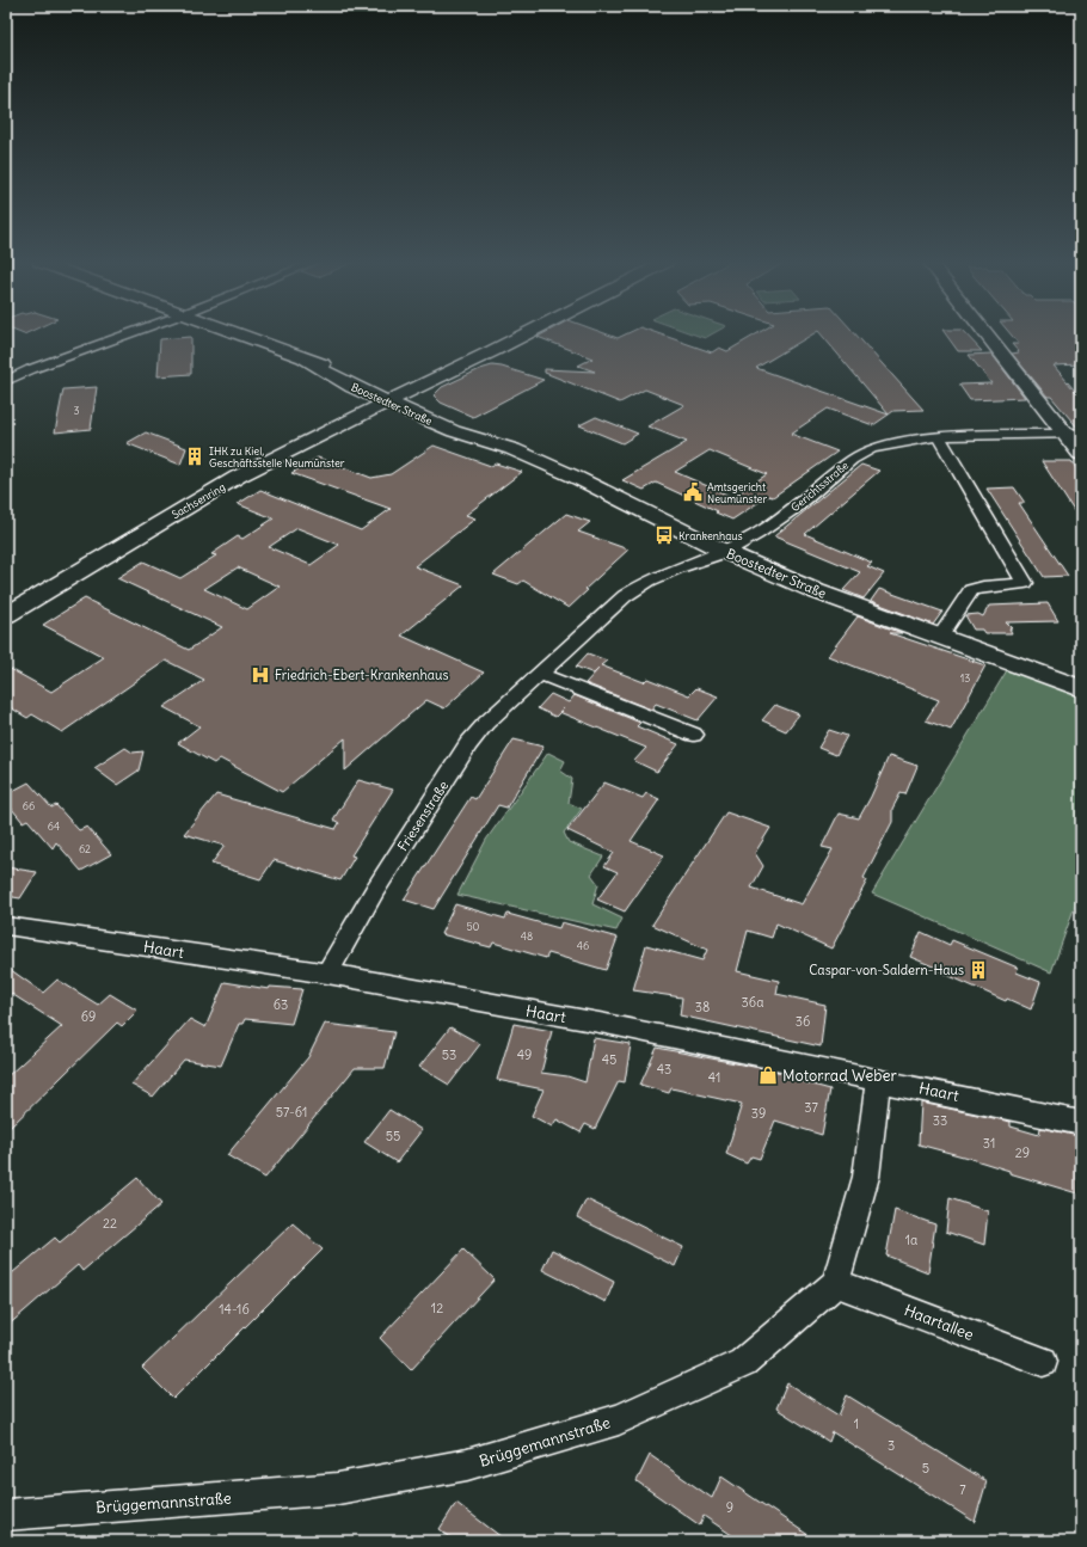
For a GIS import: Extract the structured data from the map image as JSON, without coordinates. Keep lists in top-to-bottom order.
{
  "streets": {
    "main road": ["Boostedter Straße", "Sachsenring"],
    "street": [
      "Gerichtsstraße",
      "Friesenstraße",
      "Haart",
      "Haartallee",
      "Brüggemannstraße"
    ]
  },
  "crossings": [
    ["Boostedter Straße", "Gerichtsstraße"],
    ["Boostedter Straße", "Sachsenring"],
    ["Boostedter Straße", "Friesenstraße"],
    ["Gerichtsstraße", "Friesenstraße"],
    ["Friesenstraße", "Haart"],
    ["Haartallee", "Brüggemannstraße"]
  ],
  "places": {
    "building": ["IHK zu Kiel, Geschäftsstelle Neumünster", "Caspar-von-Saldern-Haus"],
    "public building": ["Amtsgericht Neumünster"],
    "bus stop": ["Krankenhaus"],
    "hospital": ["Friedrich-Ebert-Krankenhaus"],
    "shop": ["Motorrad Weber"]
  },
  "house_numbers": [
    "3",
    "13",
    "66",
    "64",
    "62",
    "50",
    "48",
    "46",
    "36a",
    "63",
    "38",
    "69",
    "36",
    "53",
    "49",
    "45",
    "43",
    "41",
    "37",
    "57-61",
    "39",
    "33",
    "55",
    "31",
    "29",
    "22",
    "1a",
    "12",
    "14-16",
    "1",
    "3",
    "5",
    "7",
    "9"
  ]
}
